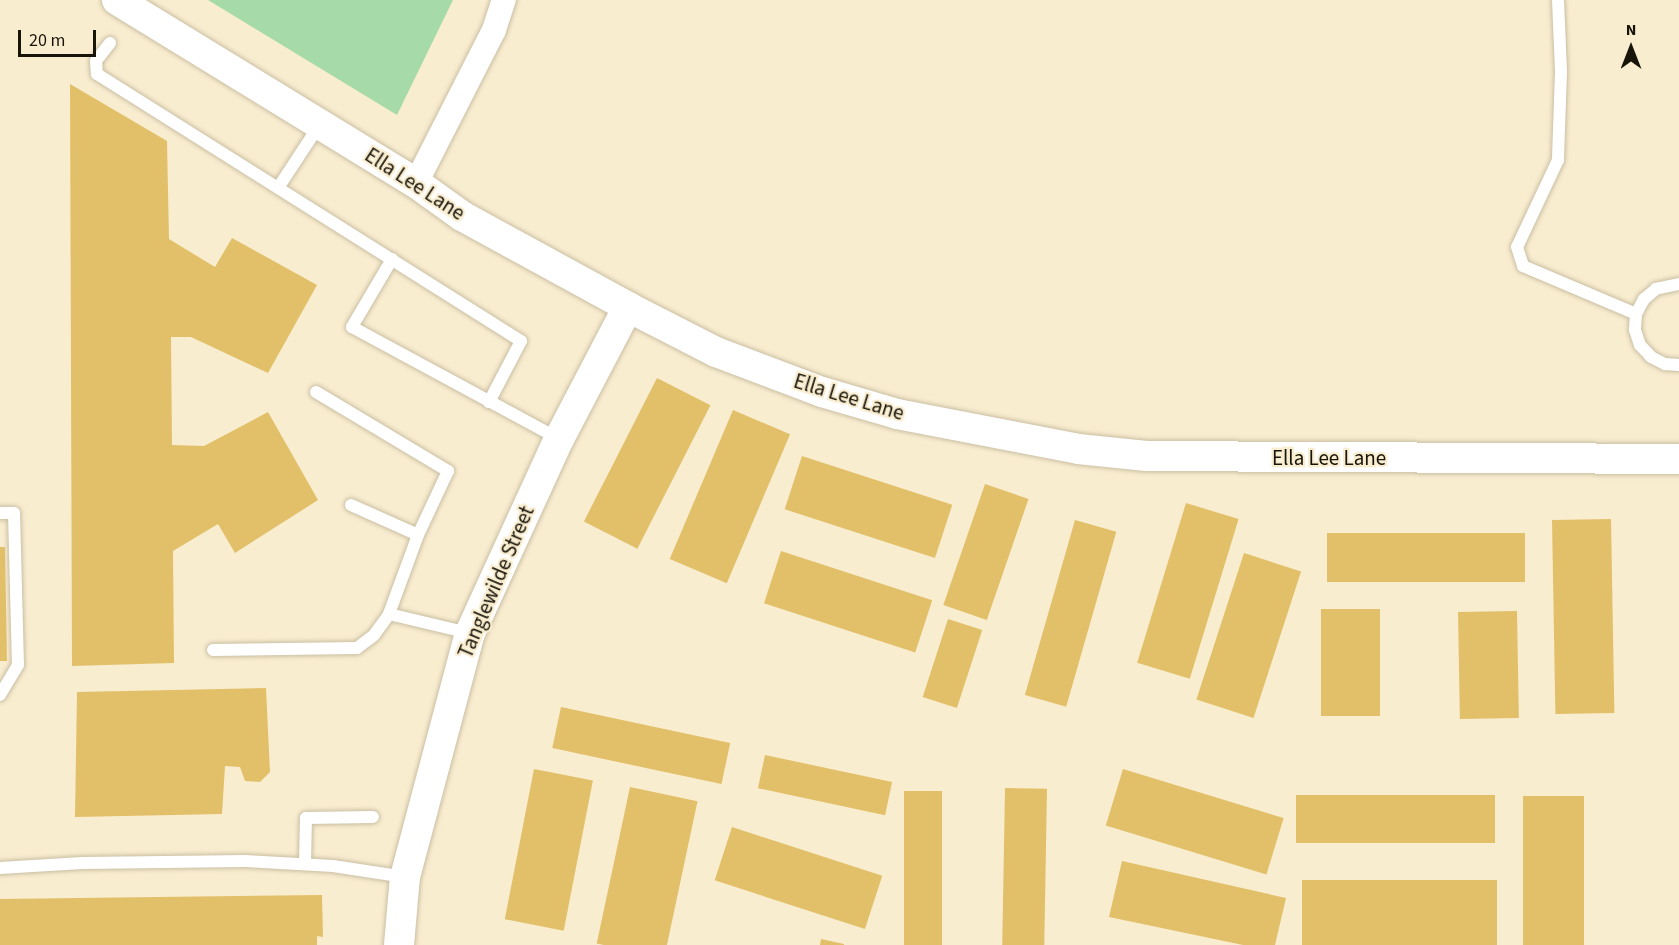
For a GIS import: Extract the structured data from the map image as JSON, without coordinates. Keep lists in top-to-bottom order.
{
  "streets": {
    "street": ["Ella Lee Lane", "Tanglewilde Street"]
  },
  "crossings": [
    ["Ella Lee Lane", "Tanglewilde Street"]
  ],
  "scale_bar": "20 m",
  "north": "top"
}
